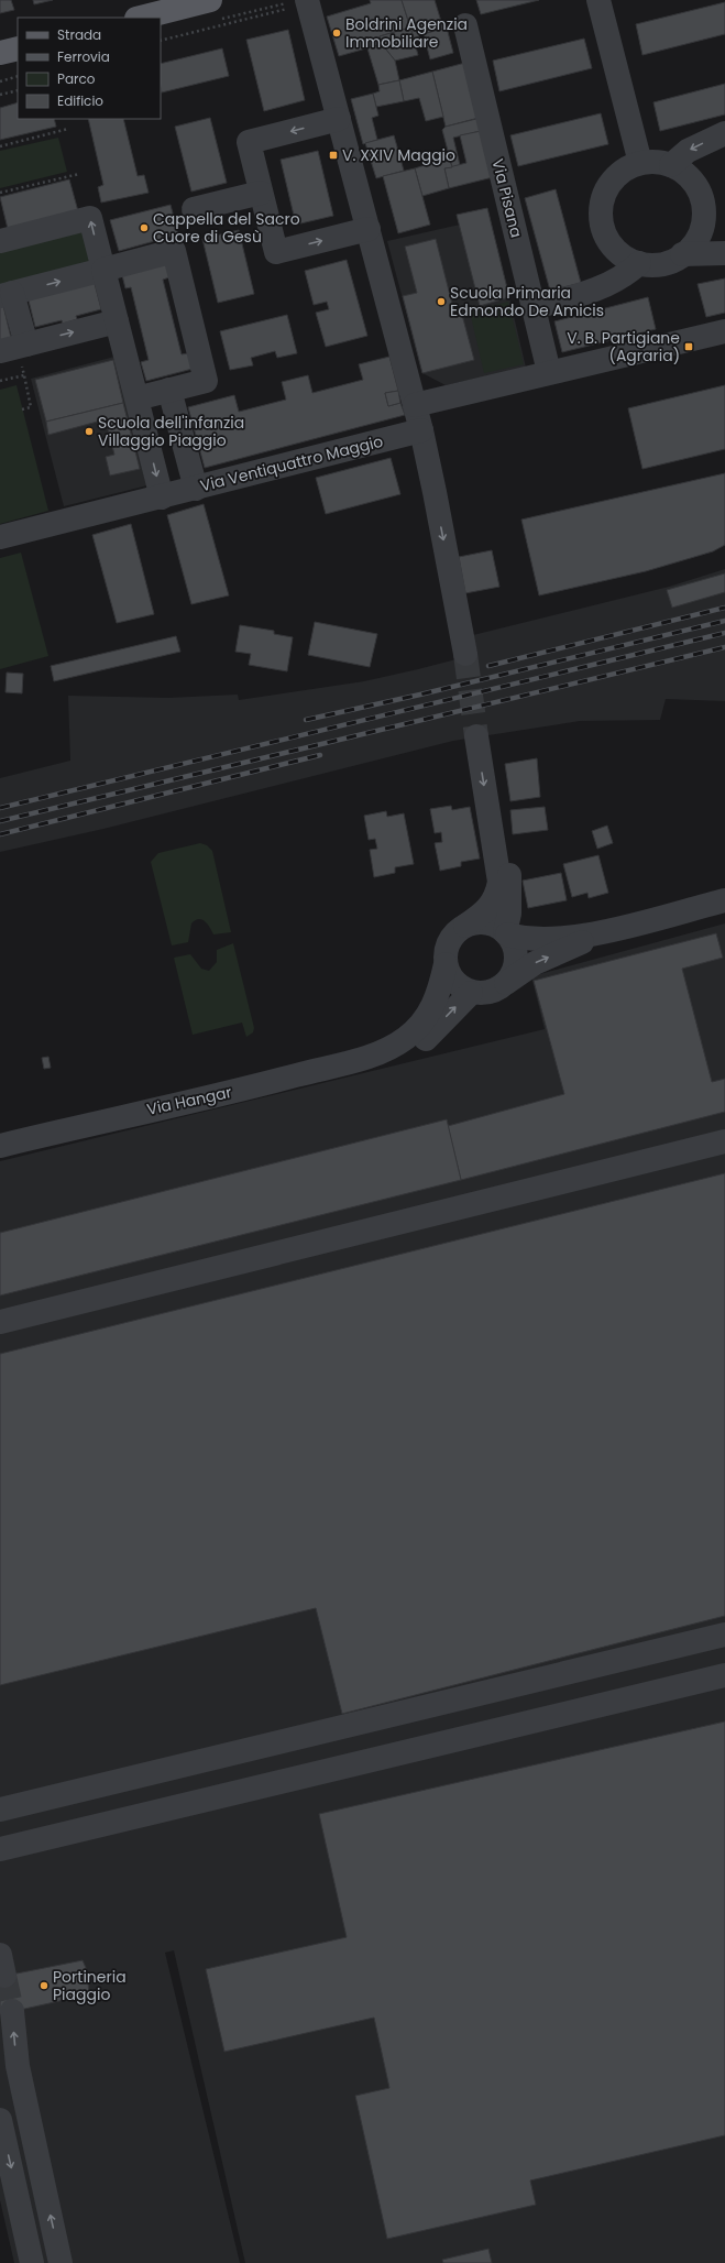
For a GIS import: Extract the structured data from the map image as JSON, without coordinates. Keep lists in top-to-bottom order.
{
  "streets": {
    "street": ["Via Pisana", "Via Ventiquattro Maggio", "Via Hangar"]
  },
  "places": {
    "other": [
      "Boldrini Agenzia Immobiliare",
      "Cappella del Sacro Cuore di Gesù",
      "Scuola Primaria Edmondo De Amicis",
      "Scuola dell'infanzia Villaggio Piaggio",
      "Portineria Piaggio"
    ],
    "transit": ["V. XXIV Maggio", "V. B. Partigiane (Agraria)"]
  },
  "legend": [
    "Strada",
    "Ferrovia",
    "Parco",
    "Edificio"
  ]
}
